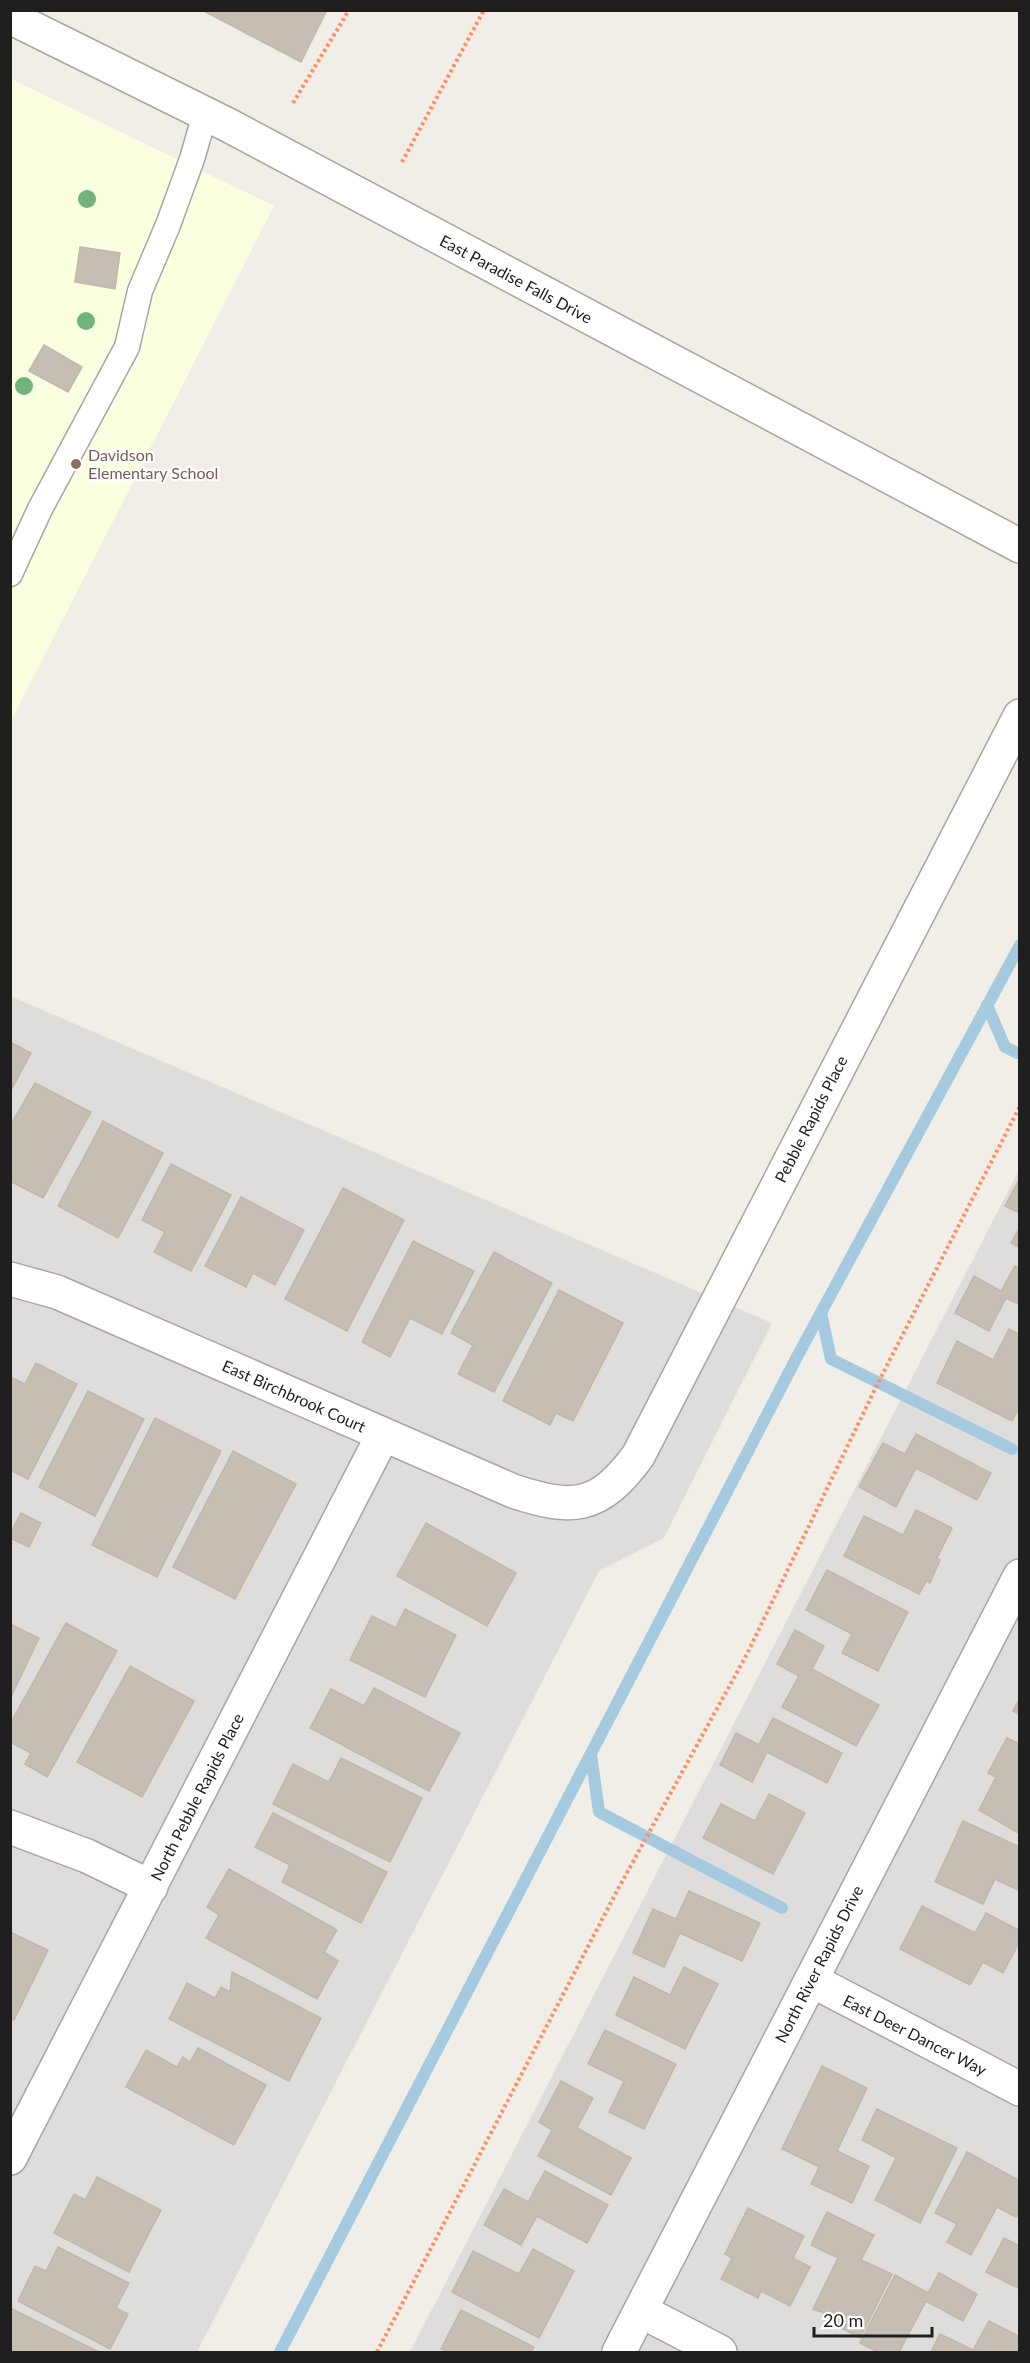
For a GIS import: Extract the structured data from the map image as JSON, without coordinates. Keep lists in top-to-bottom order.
{
  "streets": {
    "street": [
      "East Paradise Falls Drive",
      "Pebble Rapids Place",
      "East Birchbrook Court",
      "North Pebble Rapids Place",
      "North River Rapids Drive",
      "East Deer Dancer Way"
    ]
  },
  "crossings": [
    ["Pebble Rapids Place", "East Birchbrook Court"],
    ["East Birchbrook Court", "North Pebble Rapids Place"],
    ["North River Rapids Drive", "East Deer Dancer Way"]
  ],
  "places": ["Davidson Elementary School"],
  "scale_bar": "20 m"
}
